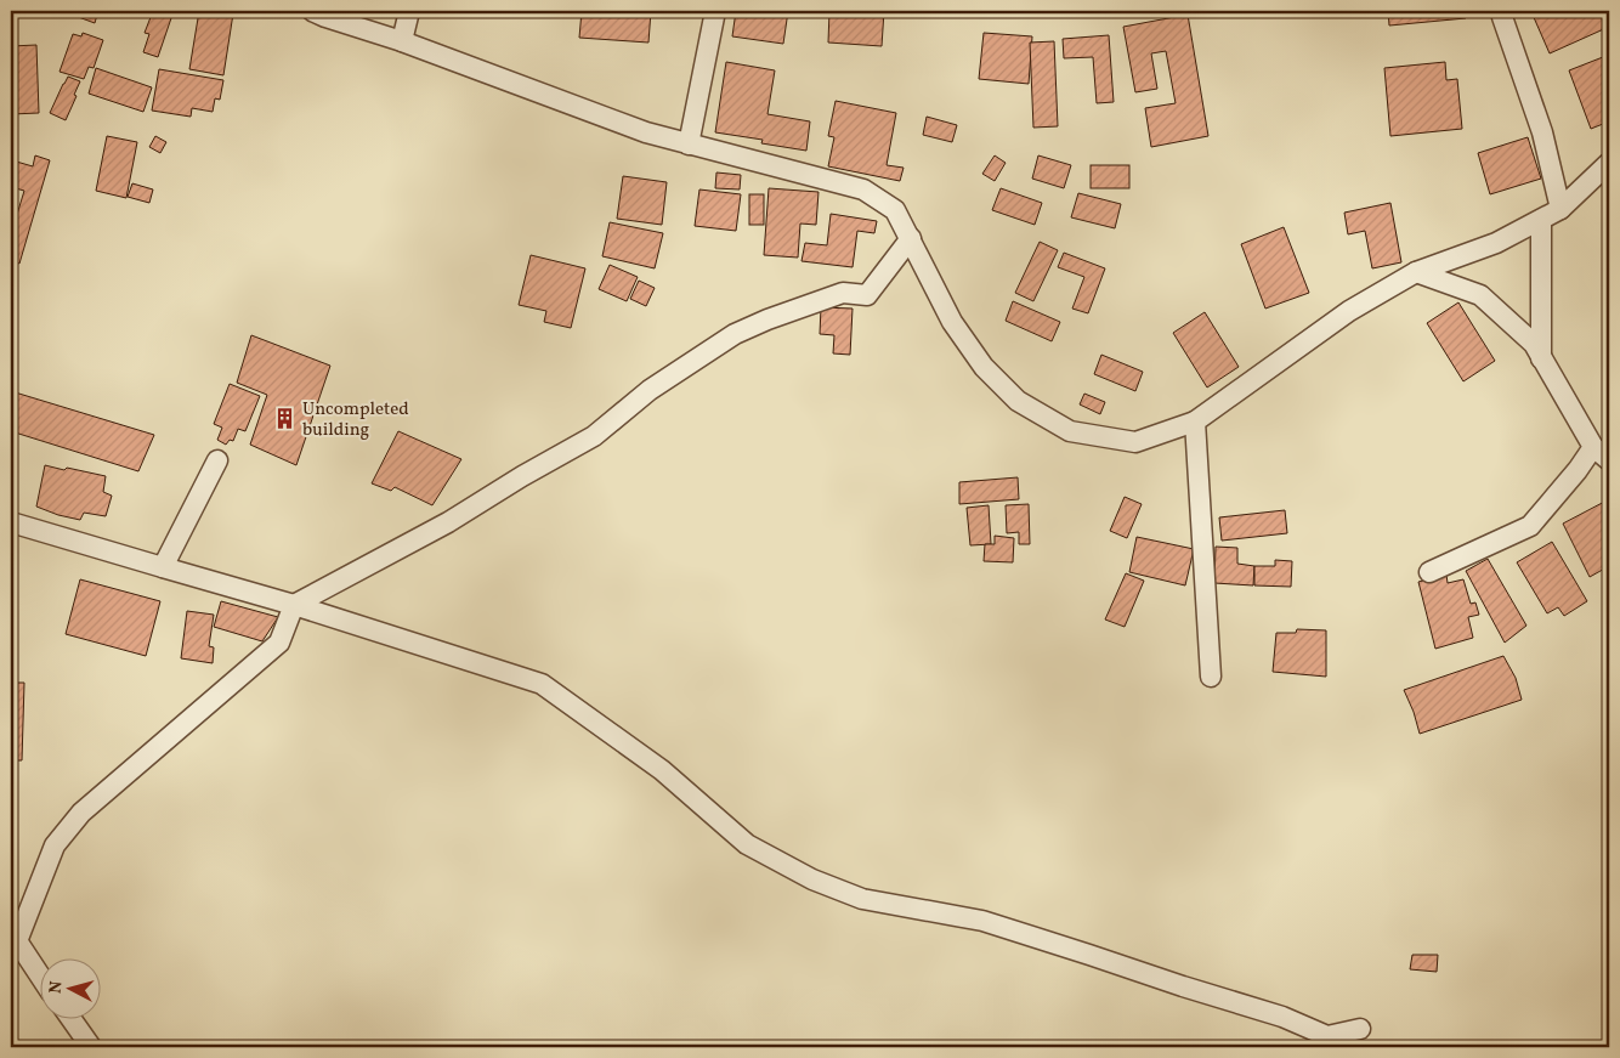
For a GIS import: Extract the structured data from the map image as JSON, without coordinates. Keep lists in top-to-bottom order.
{
  "places": {
    "building": ["Uncompleted building"]
  },
  "north": "left"
}
